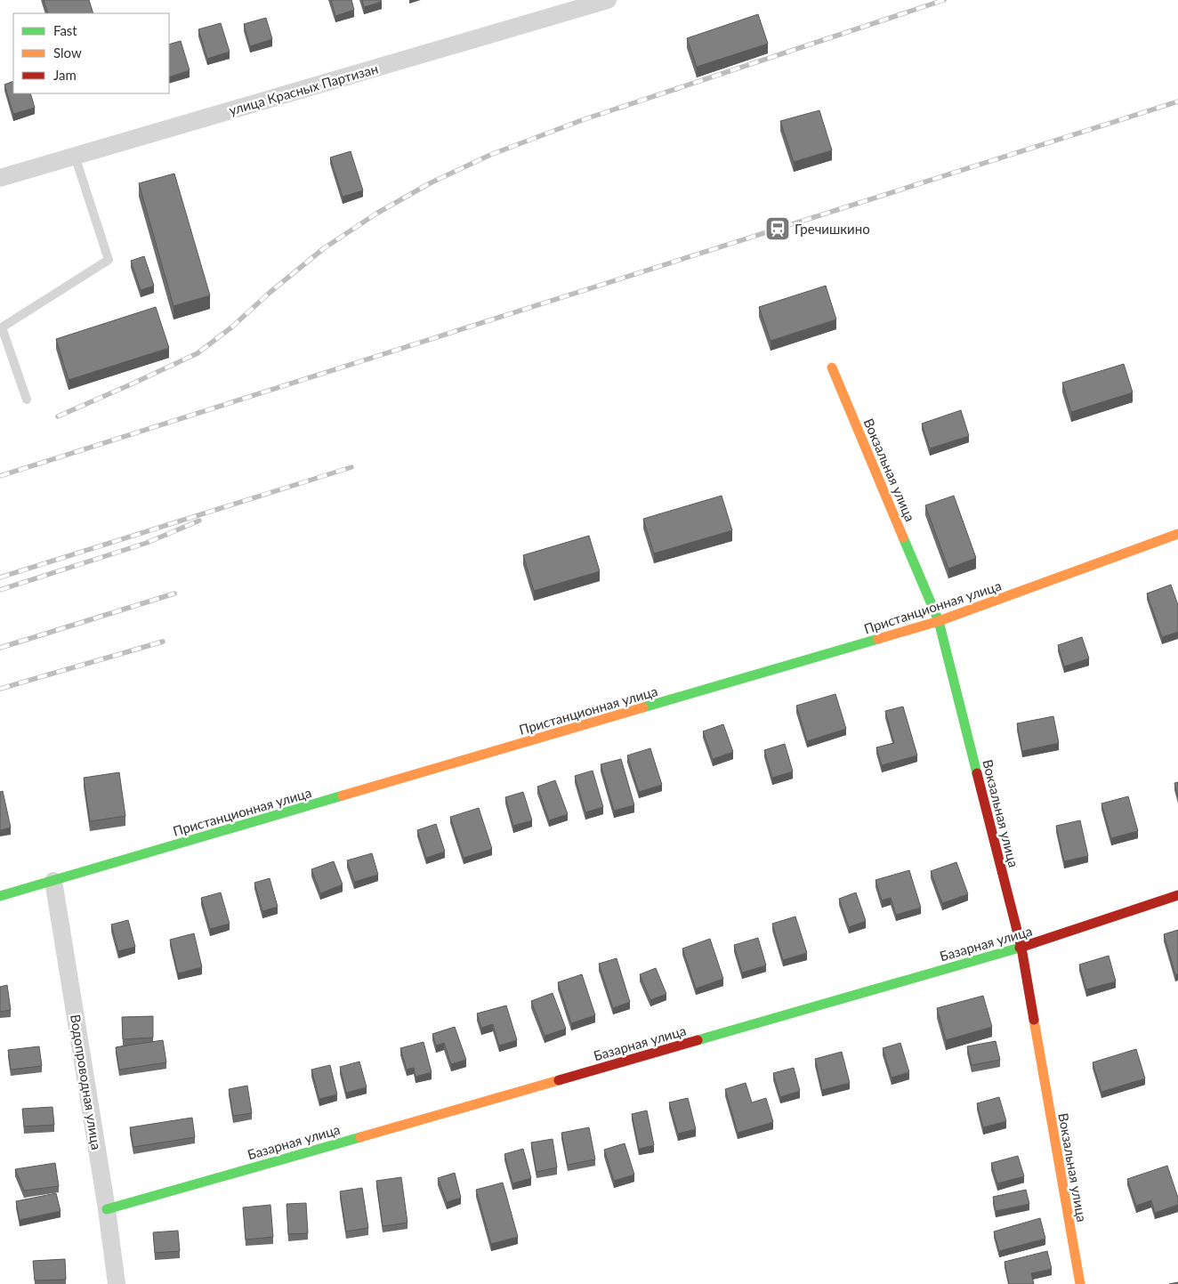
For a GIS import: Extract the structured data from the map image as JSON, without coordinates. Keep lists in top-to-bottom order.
{
  "streets": {
    "street": [
      "улица Красных Партизан",
      "Вокзальная улица",
      "Пристанционная улица",
      "Базарная улица",
      "Водопроводная улица"
    ]
  },
  "crossings": [
    ["Вокзальная улица", "Пристанционная улица"],
    ["Вокзальная улица", "Базарная улица"],
    ["Пристанционная улица", "Водопроводная улица"],
    ["Базарная улица", "Водопроводная улица"]
  ],
  "places": {
    "station": ["Гречишкино"]
  },
  "legend": ["Fast", "Slow", "Jam"]
}
